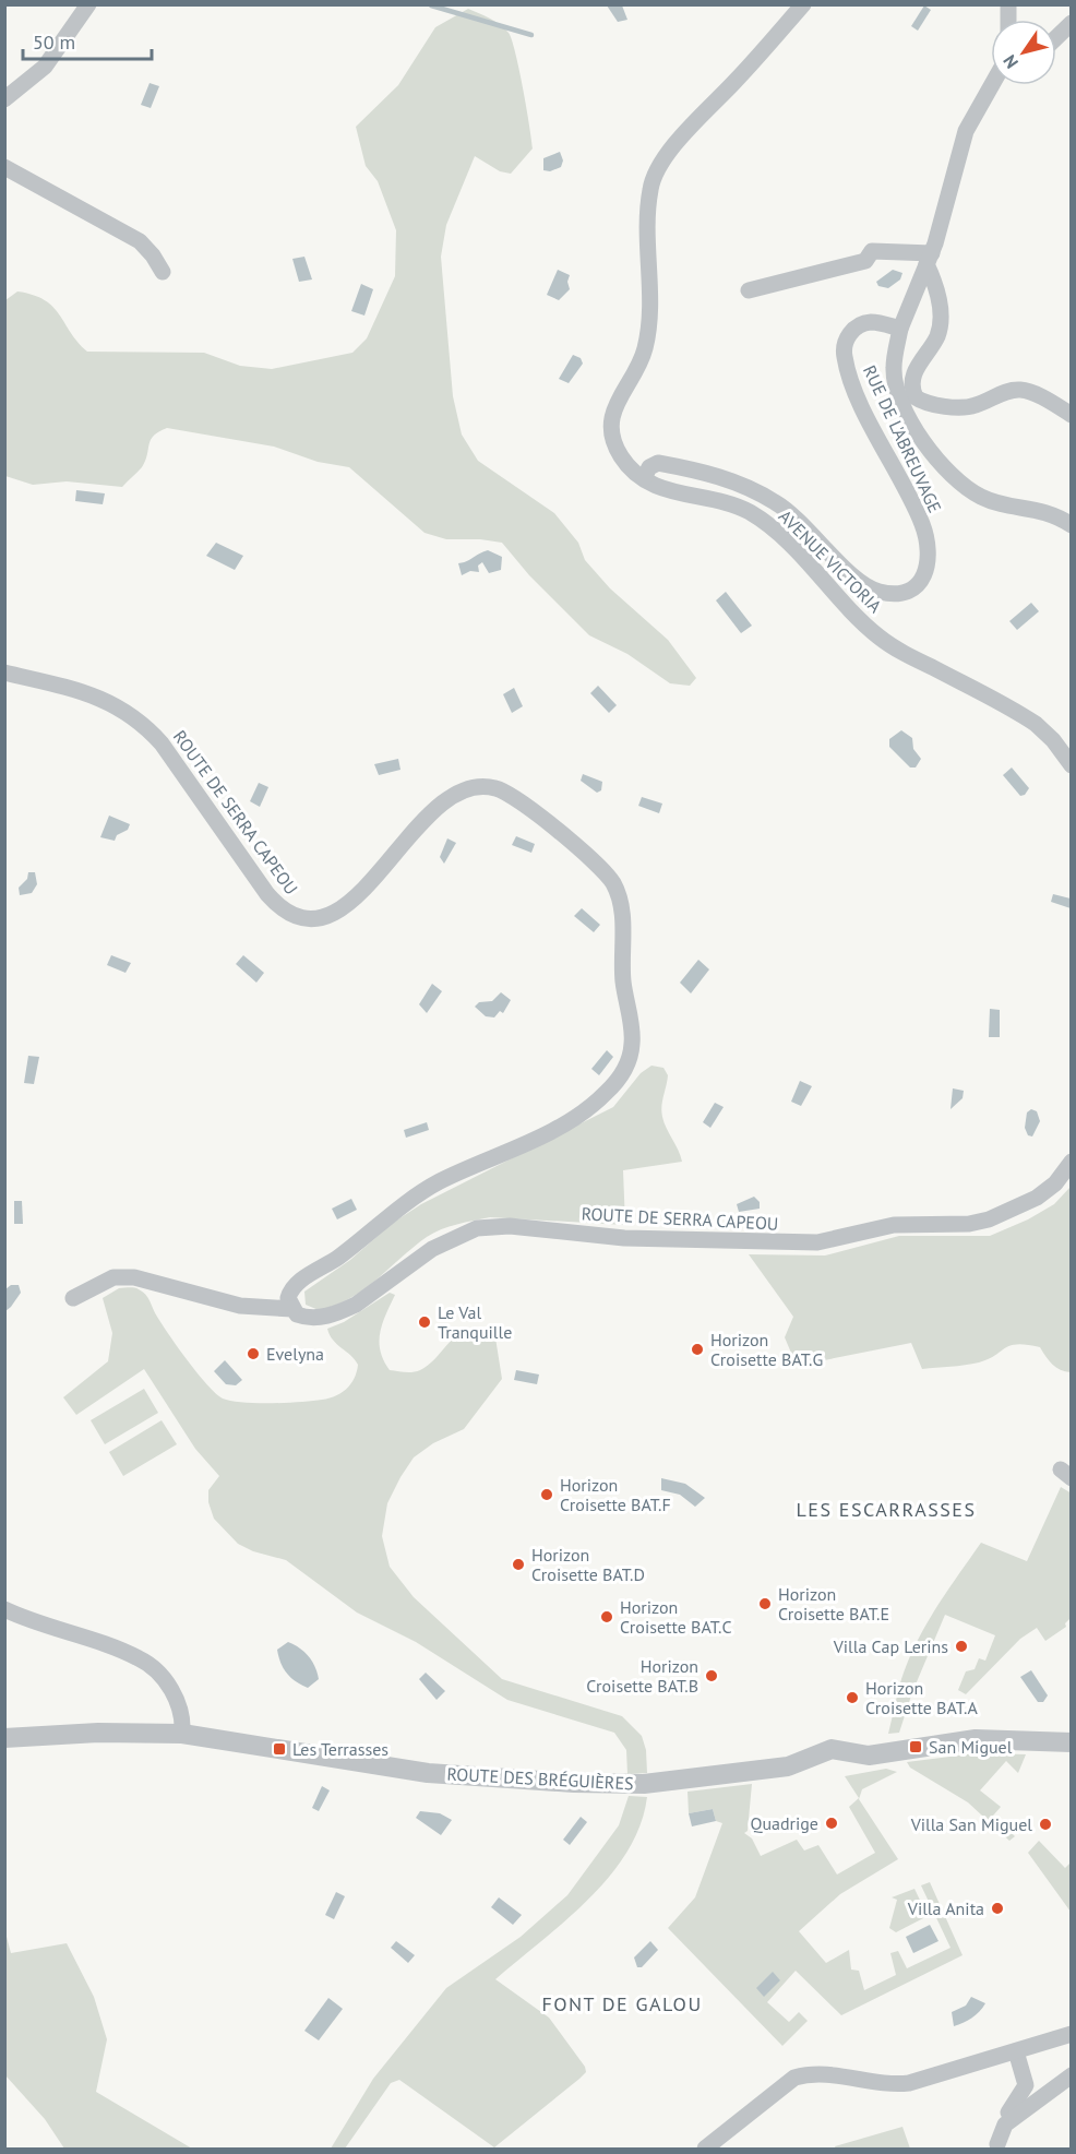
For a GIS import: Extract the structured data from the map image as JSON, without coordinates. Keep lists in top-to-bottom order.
{
  "streets": {
    "street": [
      "RUE DE L'ABREUVAGE",
      "AVENUE VICTORIA",
      "ROUTE DE SERRA CAPEOU",
      "ROUTE DES BRÉGUIÈRES"
    ]
  },
  "crossings": [
    ["RUE DE L'ABREUVAGE", "AVENUE VICTORIA"]
  ],
  "districts": ["LES ESCARRASSES", "FONT DE GALOU"],
  "places": {
    "other": [
      "Le Val Tranquille",
      "Horizon Croisette BAT.G",
      "Evelyna",
      "Horizon Croisette BAT.F",
      "Horizon Croisette BAT.D",
      "Horizon Croisette BAT.E",
      "Horizon Croisette BAT.C",
      "Villa Cap Lerins",
      "Horizon Croisette BAT.B",
      "Horizon Croisette BAT.A",
      "Quadrige",
      "Villa San Miguel",
      "Villa Anita"
    ],
    "transit": ["San Miguel", "Les Terrasses"]
  },
  "scale_bar": "50 m",
  "north": "bottom left"
}
